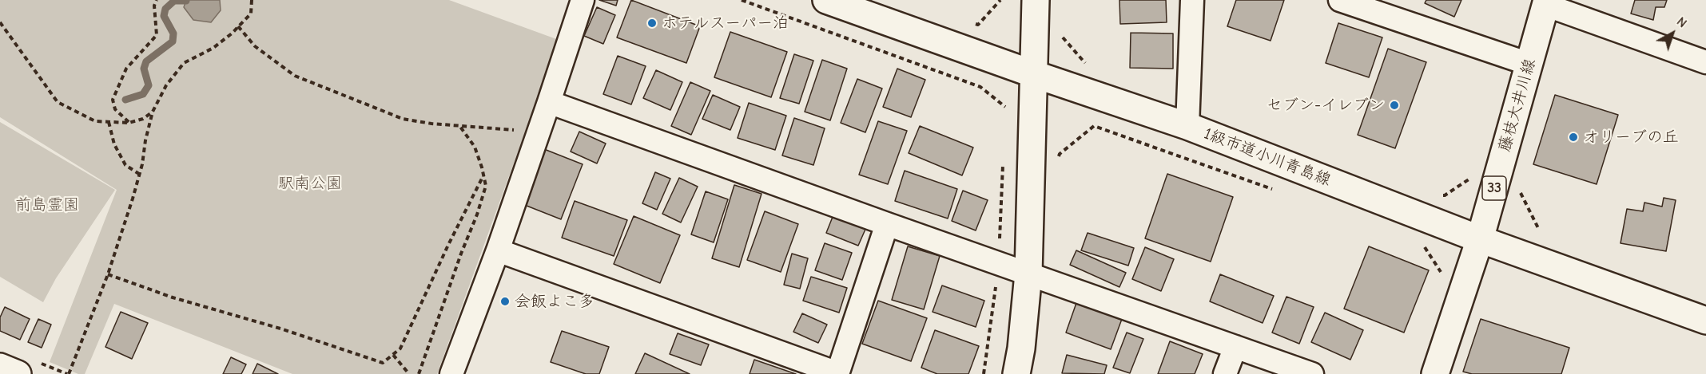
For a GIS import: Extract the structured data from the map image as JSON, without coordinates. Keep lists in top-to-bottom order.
{
  "streets": {
    "street": ["藤枝大井川線", "1級市道小川青島線", "33"]
  },
  "crossings": [
    ["藤枝大井川線", "1級市道小川青島線"]
  ],
  "parks": ["駅南公園", "前島霊園"],
  "places": [
    "ホテルスーパー泊",
    "セブン-イレブン",
    "オリーブの丘",
    "会飯よこ多"
  ],
  "north": "top right"
}
